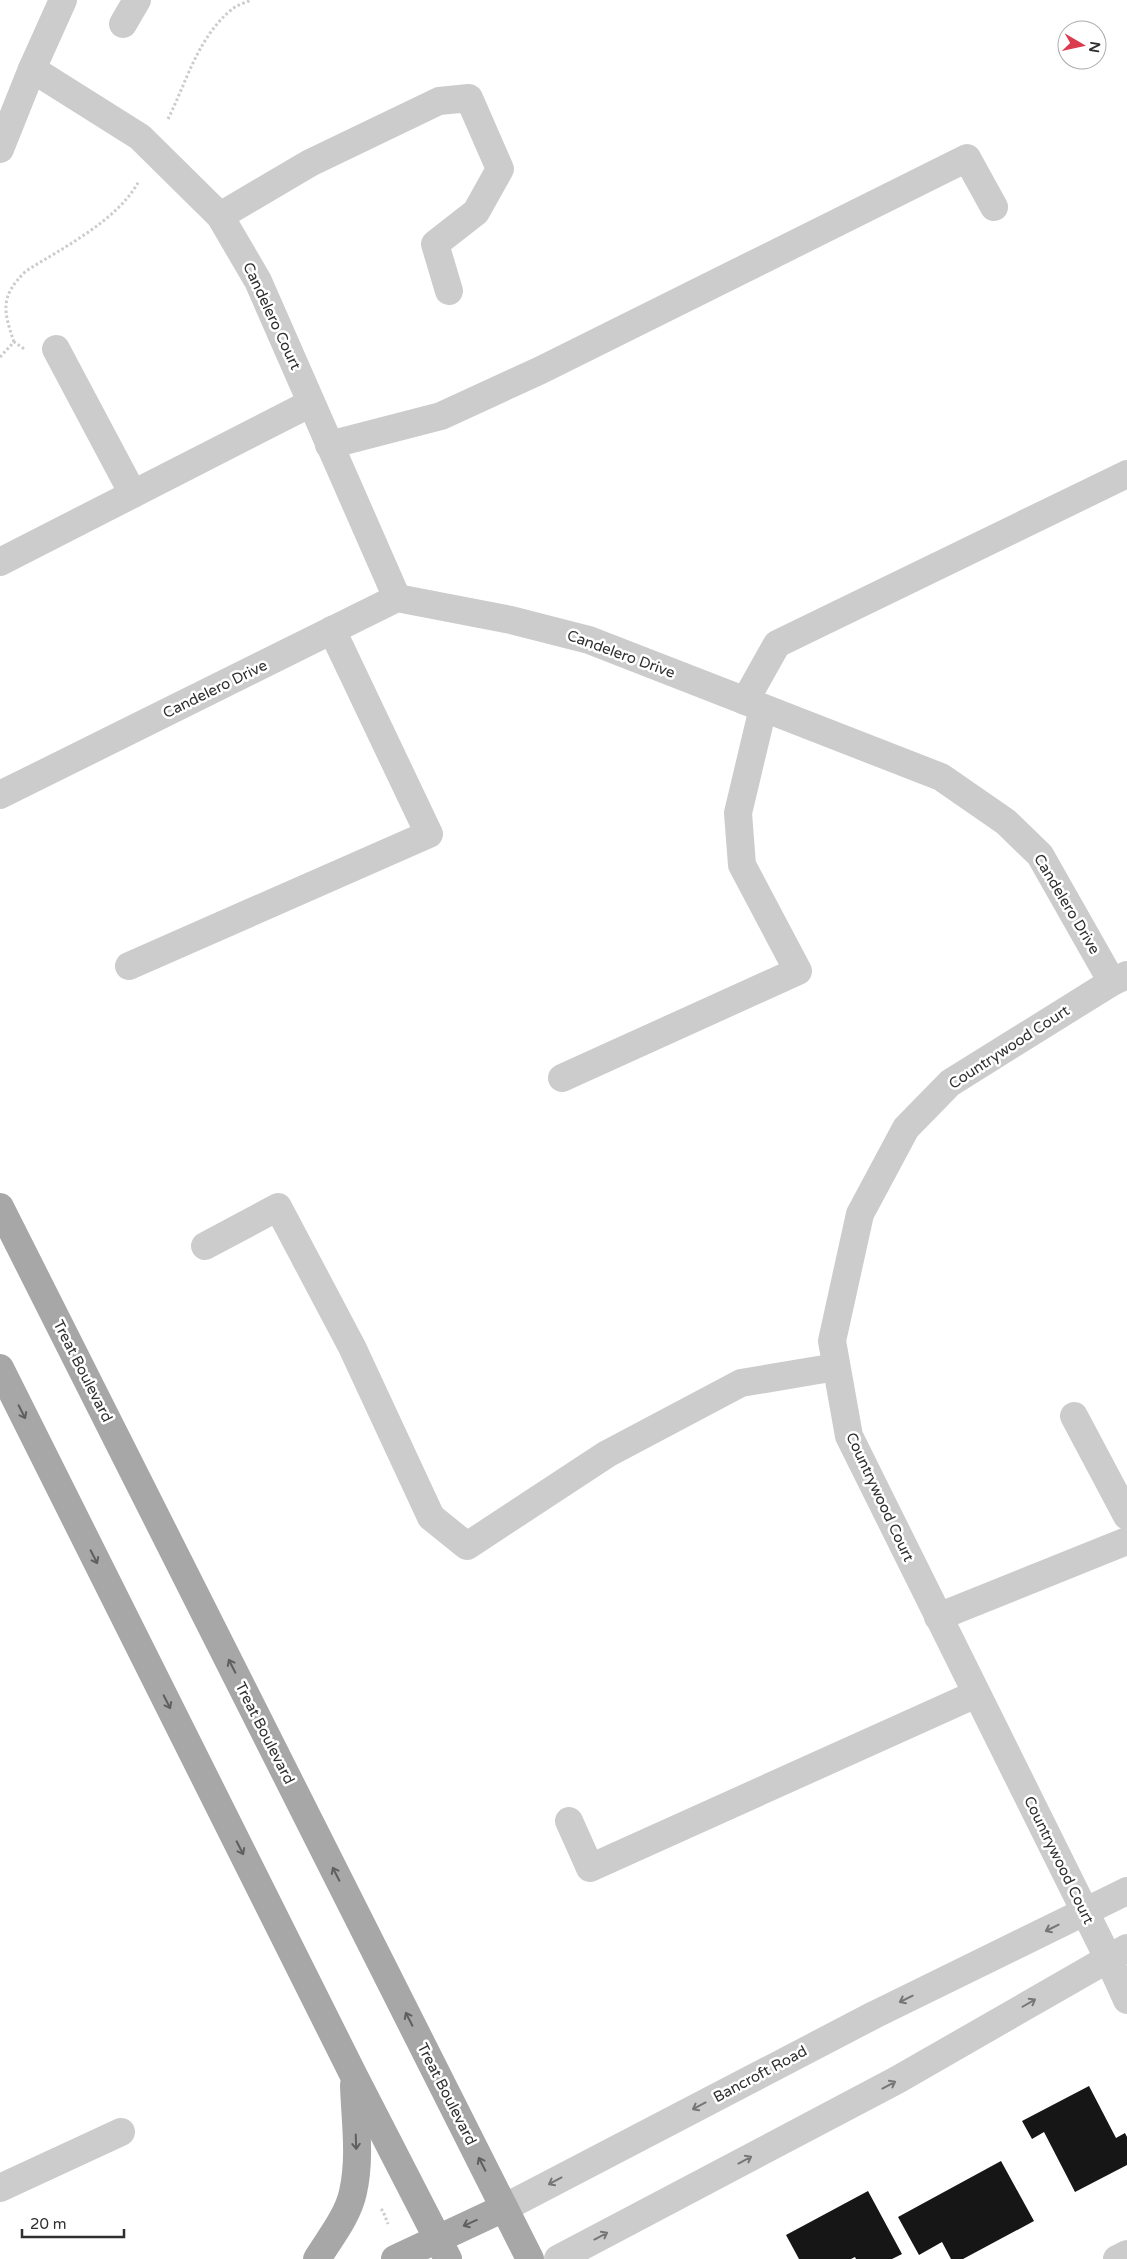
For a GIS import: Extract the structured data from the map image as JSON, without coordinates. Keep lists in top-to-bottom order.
{
  "streets": {
    "main road": ["Treat Boulevard", "Bancroft Road"],
    "street": ["Candelero Court", "Candelero Drive", "Countrywood Court"]
  },
  "crossings": [
    ["Candelero Court", "Candelero Drive"],
    ["Candelero Drive", "Countrywood Court"],
    ["Countrywood Court", "Bancroft Road"],
    ["Treat Boulevard", "Bancroft Road"]
  ],
  "scale_bar": "20 m",
  "north": "right"
}
